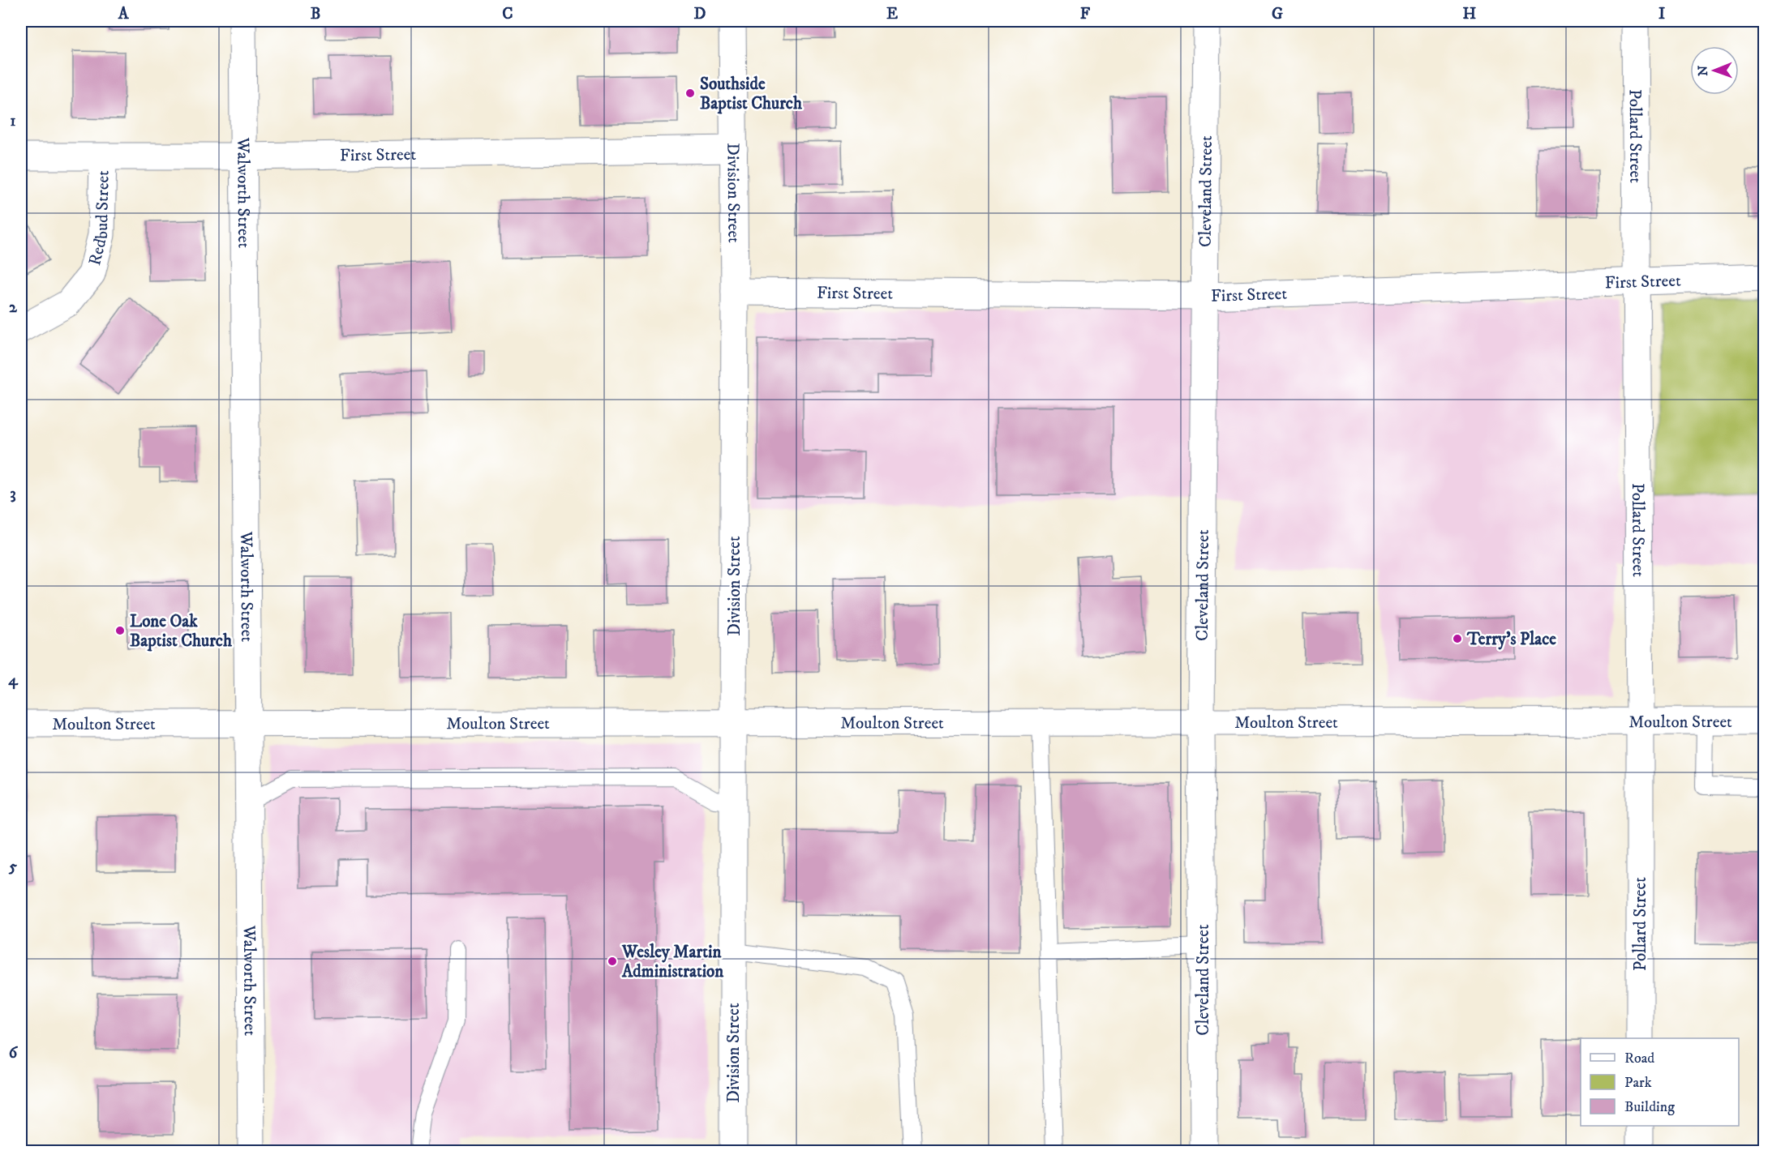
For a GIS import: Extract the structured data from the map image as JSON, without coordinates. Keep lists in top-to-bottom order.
{
  "streets": {
    "street": [
      "Pollard Street",
      "First Street",
      "Walworth Street",
      "Division Street",
      "Cleveland Street",
      "Redbud Street",
      "Moulton Street"
    ]
  },
  "crossings": [
    ["Pollard Street", "First Street"],
    ["Pollard Street", "Moulton Street"],
    ["First Street", "Walworth Street"],
    ["First Street", "Division Street"],
    ["First Street", "Cleveland Street"],
    ["First Street", "Redbud Street"],
    ["Walworth Street", "Moulton Street"],
    ["Division Street", "Moulton Street"],
    ["Cleveland Street", "Moulton Street"]
  ],
  "places": [
    "Southside Baptist Church",
    "Lone Oak Baptist Church",
    "Terry's Place",
    "Wesley Martin Administration"
  ],
  "legend": ["Road", "Park", "Building"],
  "north": "left",
  "grid": {
    "columns": [
      "A",
      "B",
      "C",
      "D",
      "E",
      "F",
      "G",
      "H",
      "I"
    ],
    "rows": [
      "1",
      "2",
      "3",
      "4",
      "5",
      "6"
    ]
  }
}
